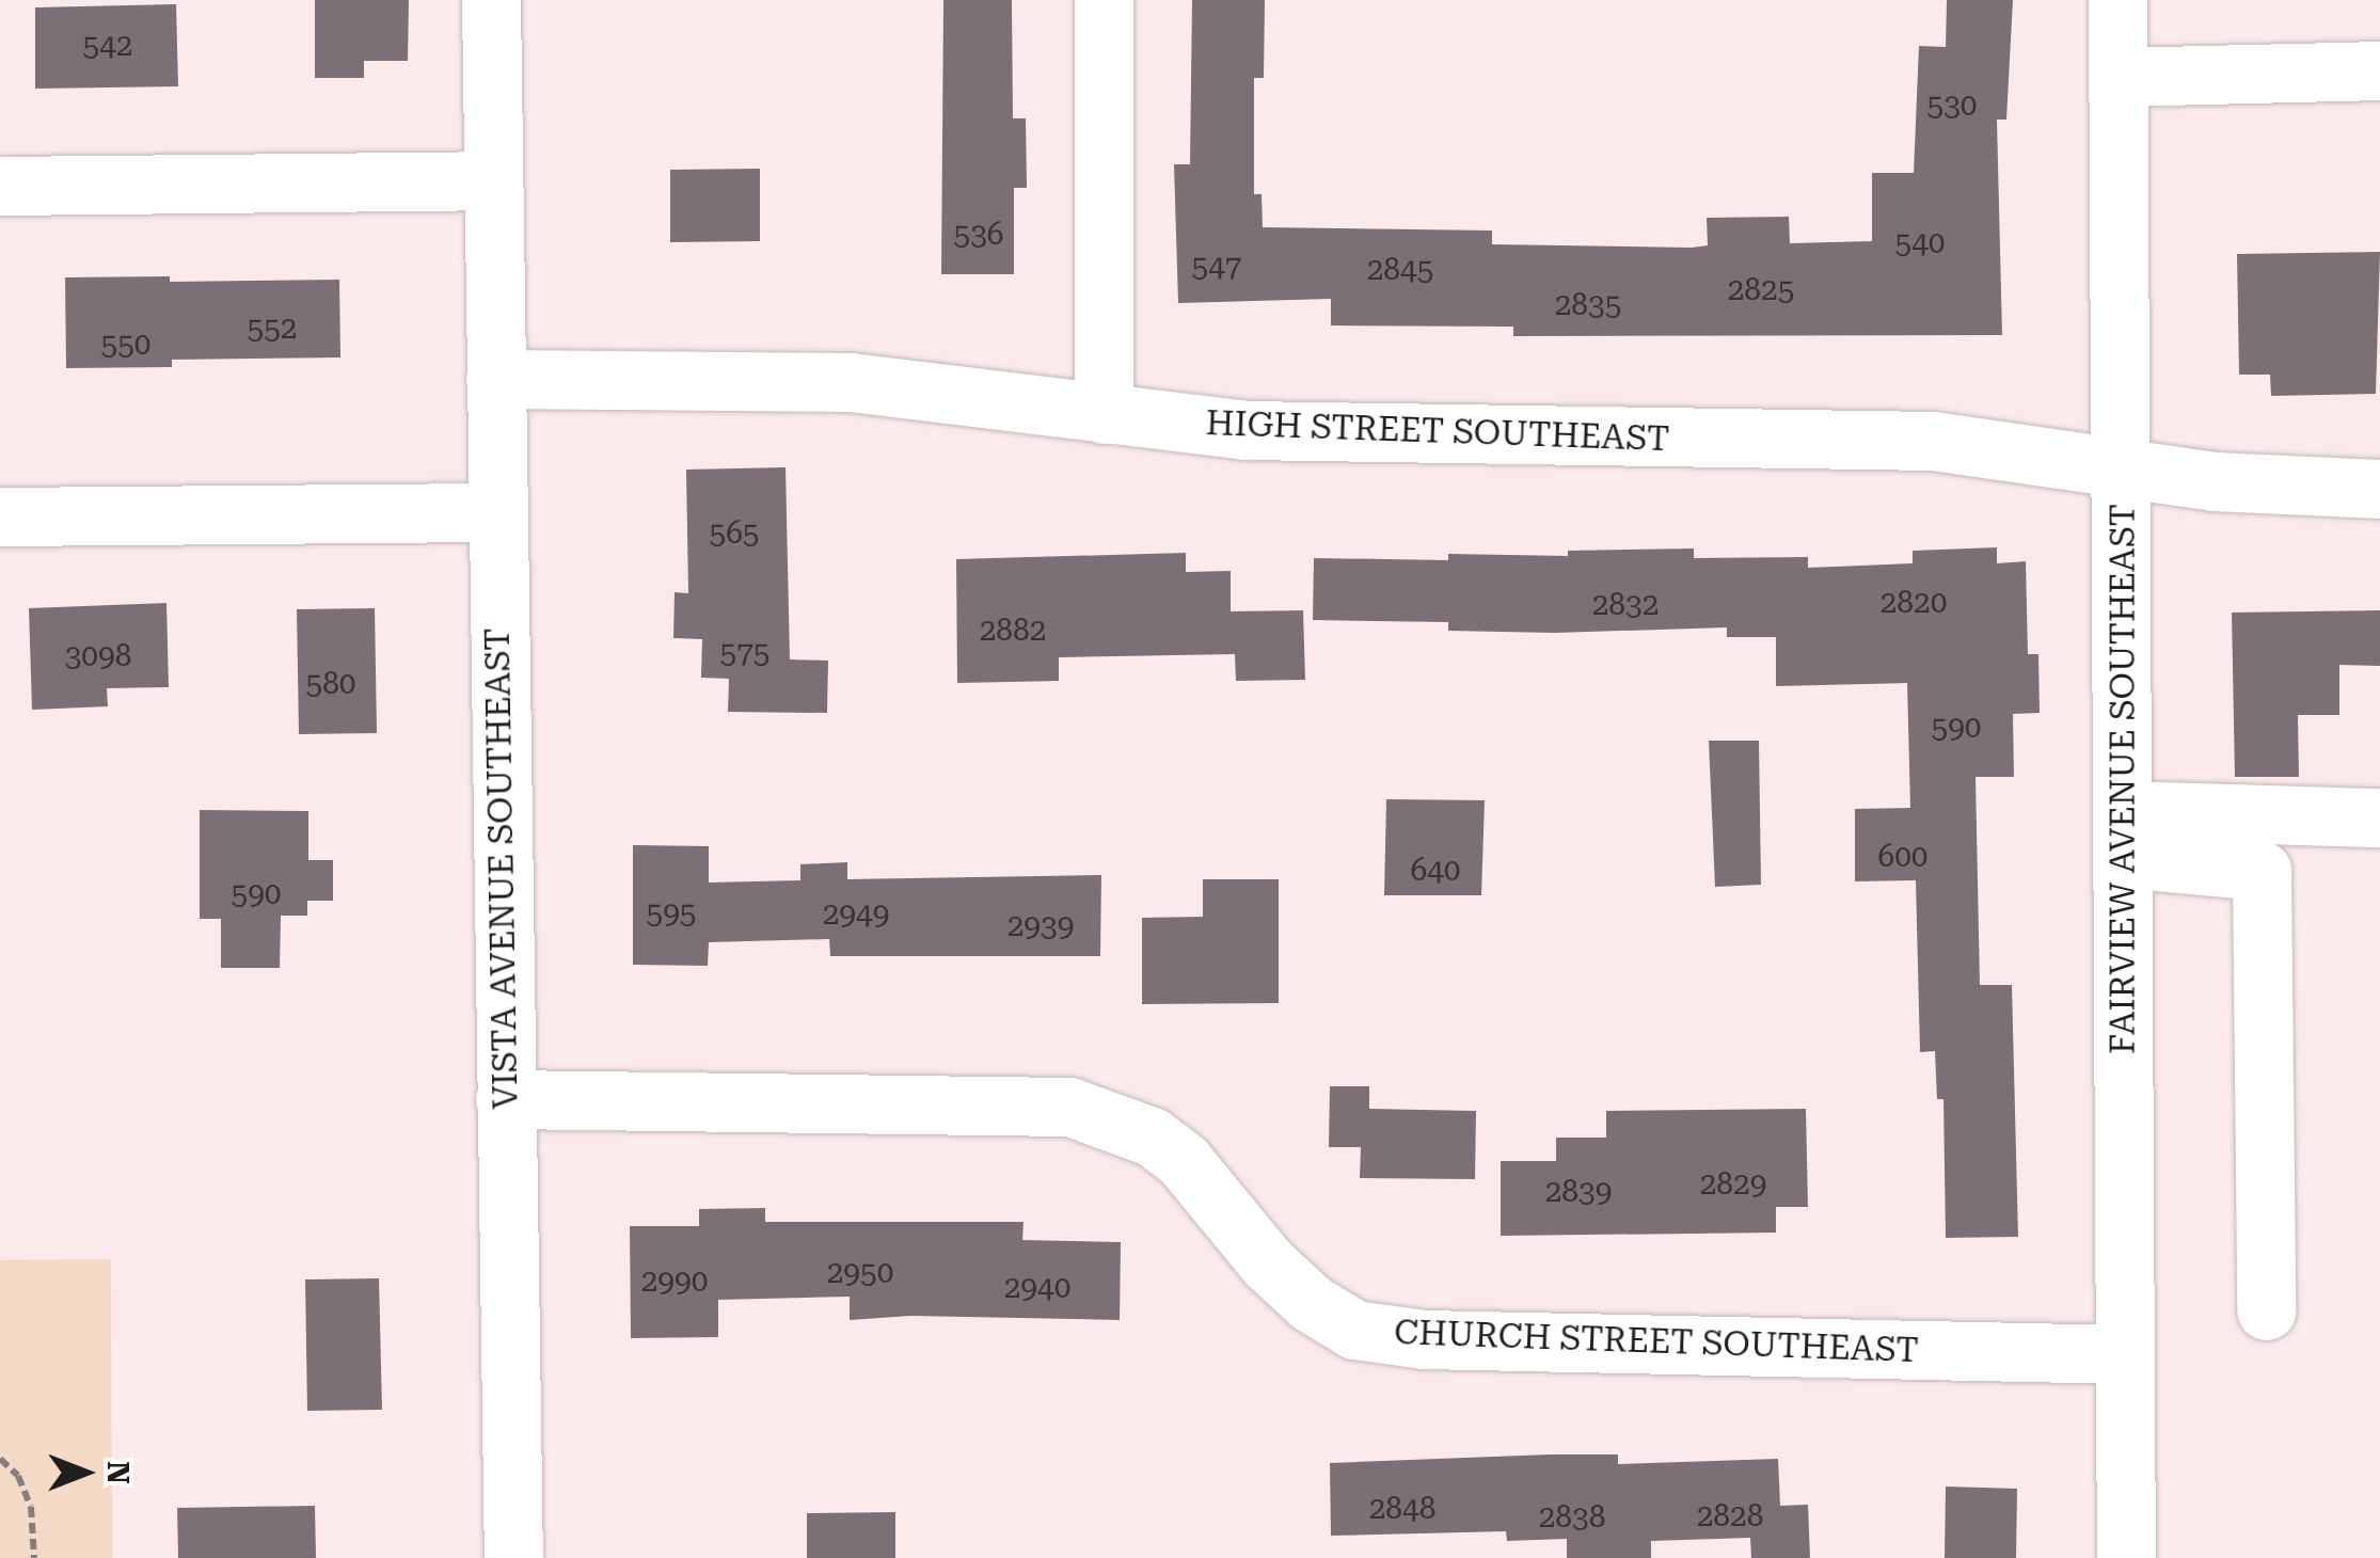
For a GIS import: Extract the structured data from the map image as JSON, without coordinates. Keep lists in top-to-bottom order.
{
  "streets": {
    "street": [
      "HIGH STREET SOUTHEAST",
      "FAIRVIEW AVENUE SOUTHEAST",
      "VISTA AVENUE SOUTHEAST",
      "CHURCH STREET SOUTHEAST"
    ]
  },
  "crossings": [
    ["HIGH STREET SOUTHEAST", "FAIRVIEW AVENUE SOUTHEAST"],
    ["HIGH STREET SOUTHEAST", "VISTA AVENUE SOUTHEAST"],
    ["FAIRVIEW AVENUE SOUTHEAST", "CHURCH STREET SOUTHEAST"],
    ["VISTA AVENUE SOUTHEAST", "CHURCH STREET SOUTHEAST"]
  ],
  "house_numbers": [
    "542",
    "530",
    "536",
    "540",
    "547",
    "2845",
    "2825",
    "2835",
    "552",
    "550",
    "565",
    "2820",
    "2832",
    "2882",
    "575",
    "3098",
    "580",
    "590",
    "600",
    "640",
    "590",
    "595",
    "2949",
    "2939",
    "2829",
    "2839",
    "2950",
    "2990",
    "2940",
    "2848",
    "2828",
    "2838"
  ],
  "north": "right"
}
